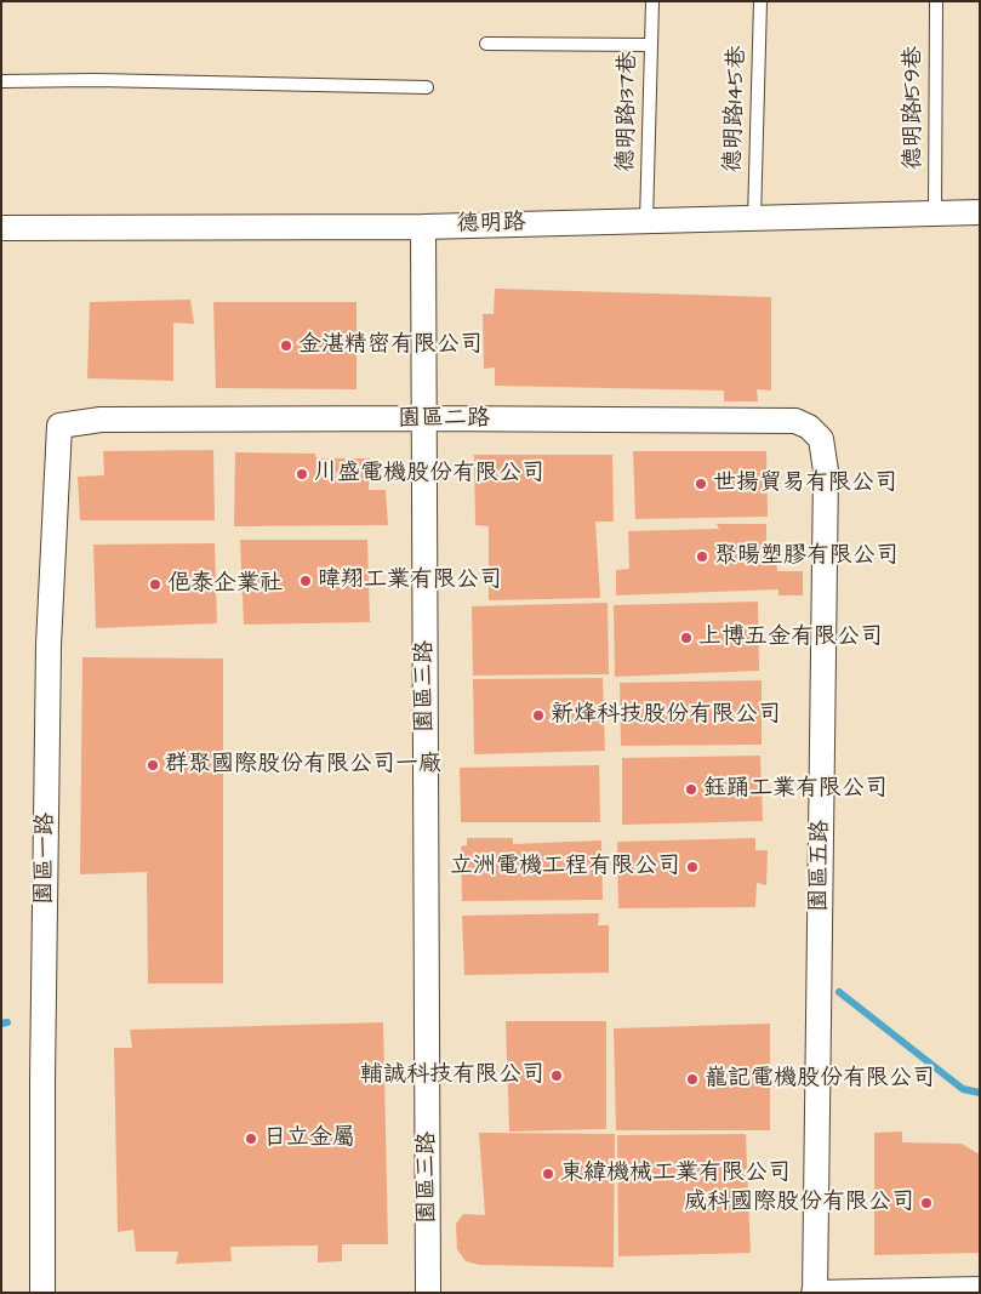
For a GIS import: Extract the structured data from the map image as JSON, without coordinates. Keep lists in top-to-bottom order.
{
  "streets": {
    "street": [
      "德明路",
      "園區二路",
      "園區三路",
      "園區一路",
      "園區五路"
    ],
    "lane": ["德明路159巷", "德明路145巷", "德明路137巷"]
  },
  "crossings": [
    ["德明路159巷", "德明路"],
    ["德明路145巷", "德明路"],
    ["德明路137巷", "德明路"],
    ["德明路", "園區三路"],
    ["園區二路", "園區三路"],
    ["園區二路", "園區一路"],
    ["園區二路", "園區五路"]
  ],
  "places": [
    "金湛精密有限公司",
    "川盛電機股份有限公司",
    "世揚貿易有限公司",
    "聚暘塑膠有限公司",
    "暐翔工業有限公司",
    "俋泰企業社",
    "上博五金有限公司",
    "新烽科技股份有限公司",
    "群聚國際股份有限公司一廠",
    "鈺踊工業有限公司",
    "立洲電機工程有限公司",
    "輔誠科技有限公司",
    "巃記電機股份有限公司",
    "日立金屬",
    "東緯機械工業有限公司",
    "威科國際股份有限公司"
  ]
}
